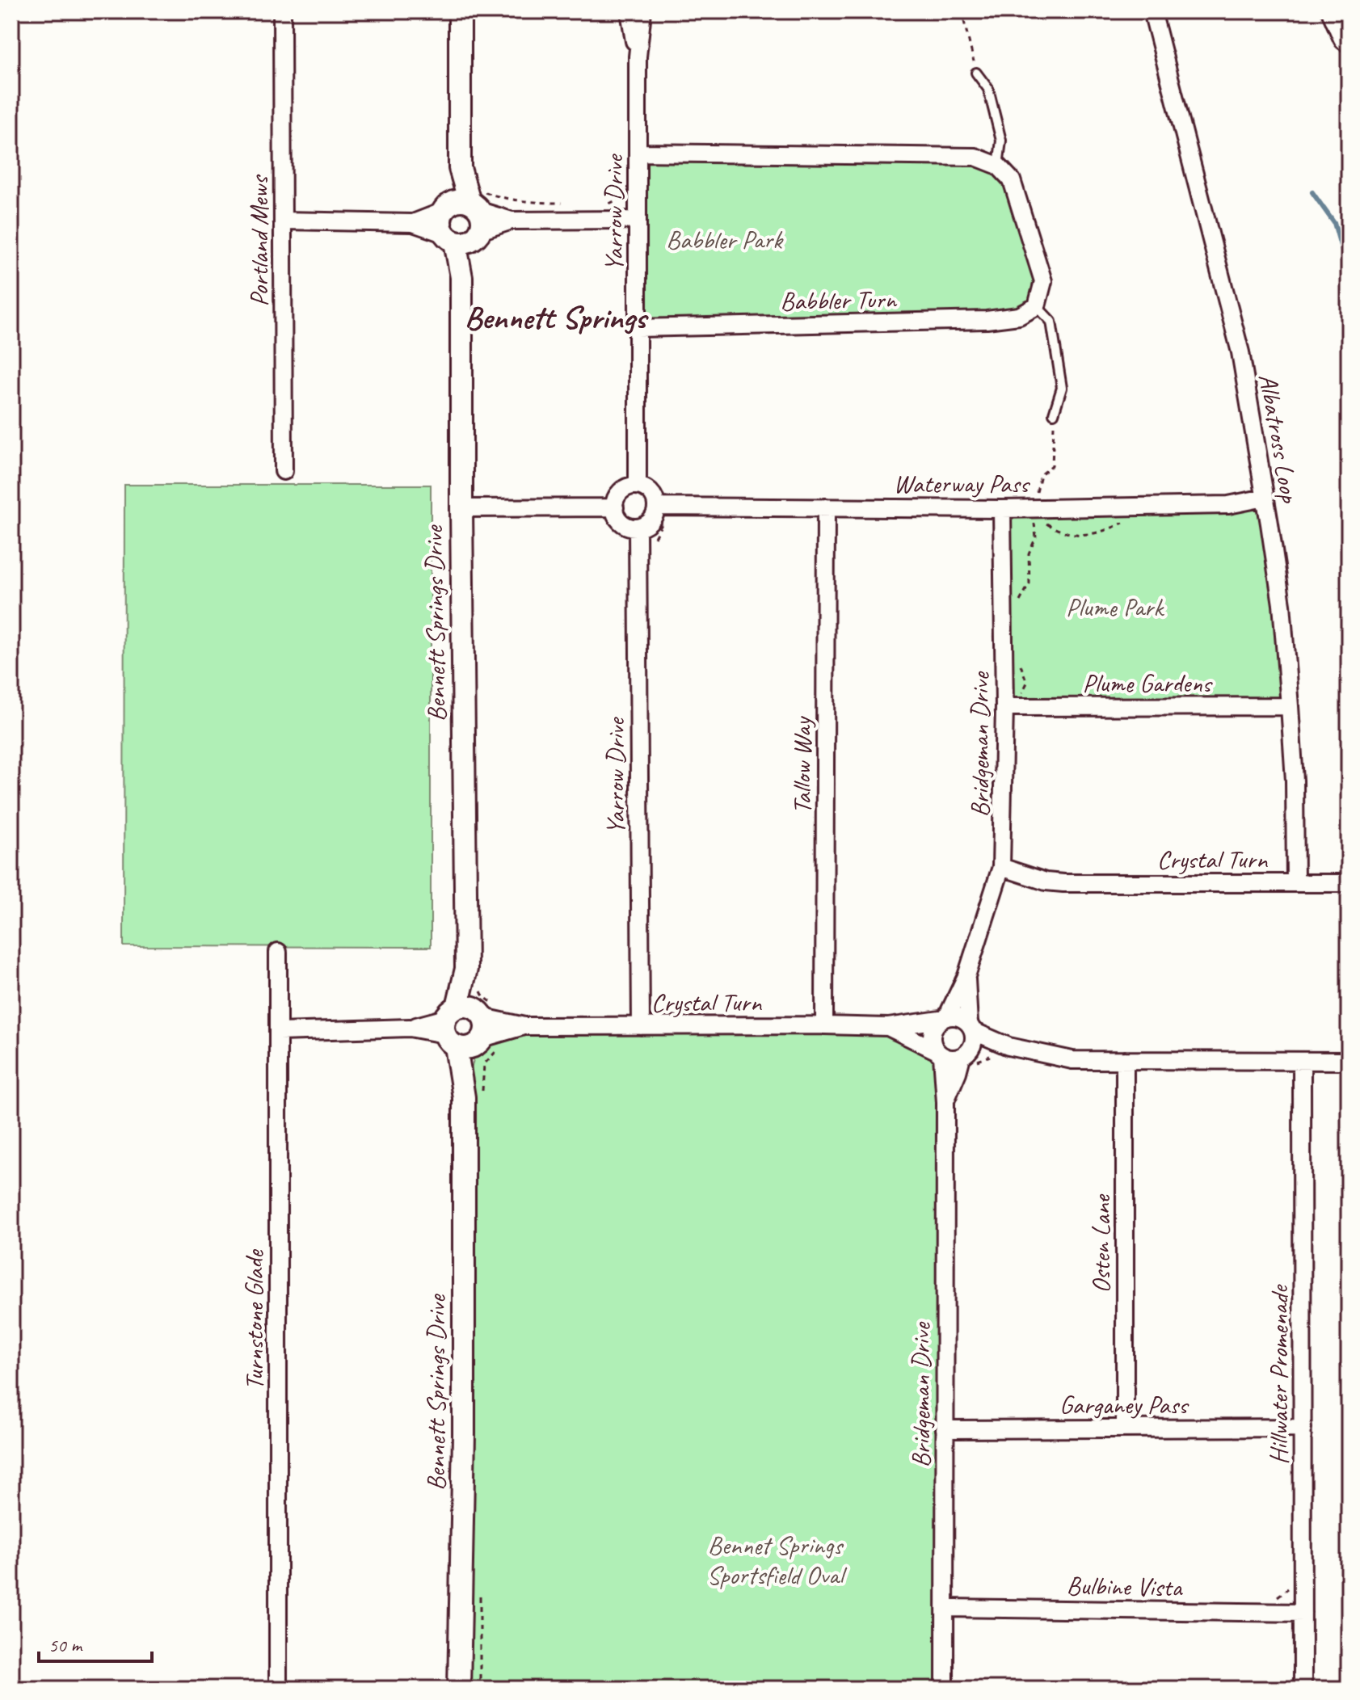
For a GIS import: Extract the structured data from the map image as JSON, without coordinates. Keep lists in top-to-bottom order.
{
  "streets": {
    "street": [
      "Yarrow Drive",
      "Portland Mews",
      "Babbler Turn",
      "Albatross Loop",
      "Waterway Pass",
      "Bennett Springs Drive",
      "Plume Gardens",
      "Bridgeman Drive",
      "Tallow Way",
      "Crystal Turn",
      "Osten Lane",
      "Turnstone Glade",
      "Hillwater Promenade",
      "Garganey Pass",
      "Bulbine Vista"
    ]
  },
  "crossings": [
    ["Yarrow Drive", "Babbler Turn"],
    ["Yarrow Drive", "Waterway Pass"],
    ["Yarrow Drive", "Crystal Turn"],
    ["Albatross Loop", "Waterway Pass"],
    ["Albatross Loop", "Plume Gardens"],
    ["Albatross Loop", "Crystal Turn"],
    ["Waterway Pass", "Bridgeman Drive"],
    ["Waterway Pass", "Tallow Way"],
    ["Bennett Springs Drive", "Crystal Turn"],
    ["Plume Gardens", "Bridgeman Drive"],
    ["Bridgeman Drive", "Crystal Turn"],
    ["Bridgeman Drive", "Garganey Pass"],
    ["Bridgeman Drive", "Bulbine Vista"],
    ["Tallow Way", "Crystal Turn"],
    ["Osten Lane", "Garganey Pass"],
    ["Hillwater Promenade", "Garganey Pass"],
    ["Hillwater Promenade", "Bulbine Vista"]
  ],
  "districts": ["Bennett Springs"],
  "parks": ["Babbler Park", "Plume Park", "Bennet Springs Sportsfield Oval"],
  "scale_bar": "50 m"
}
